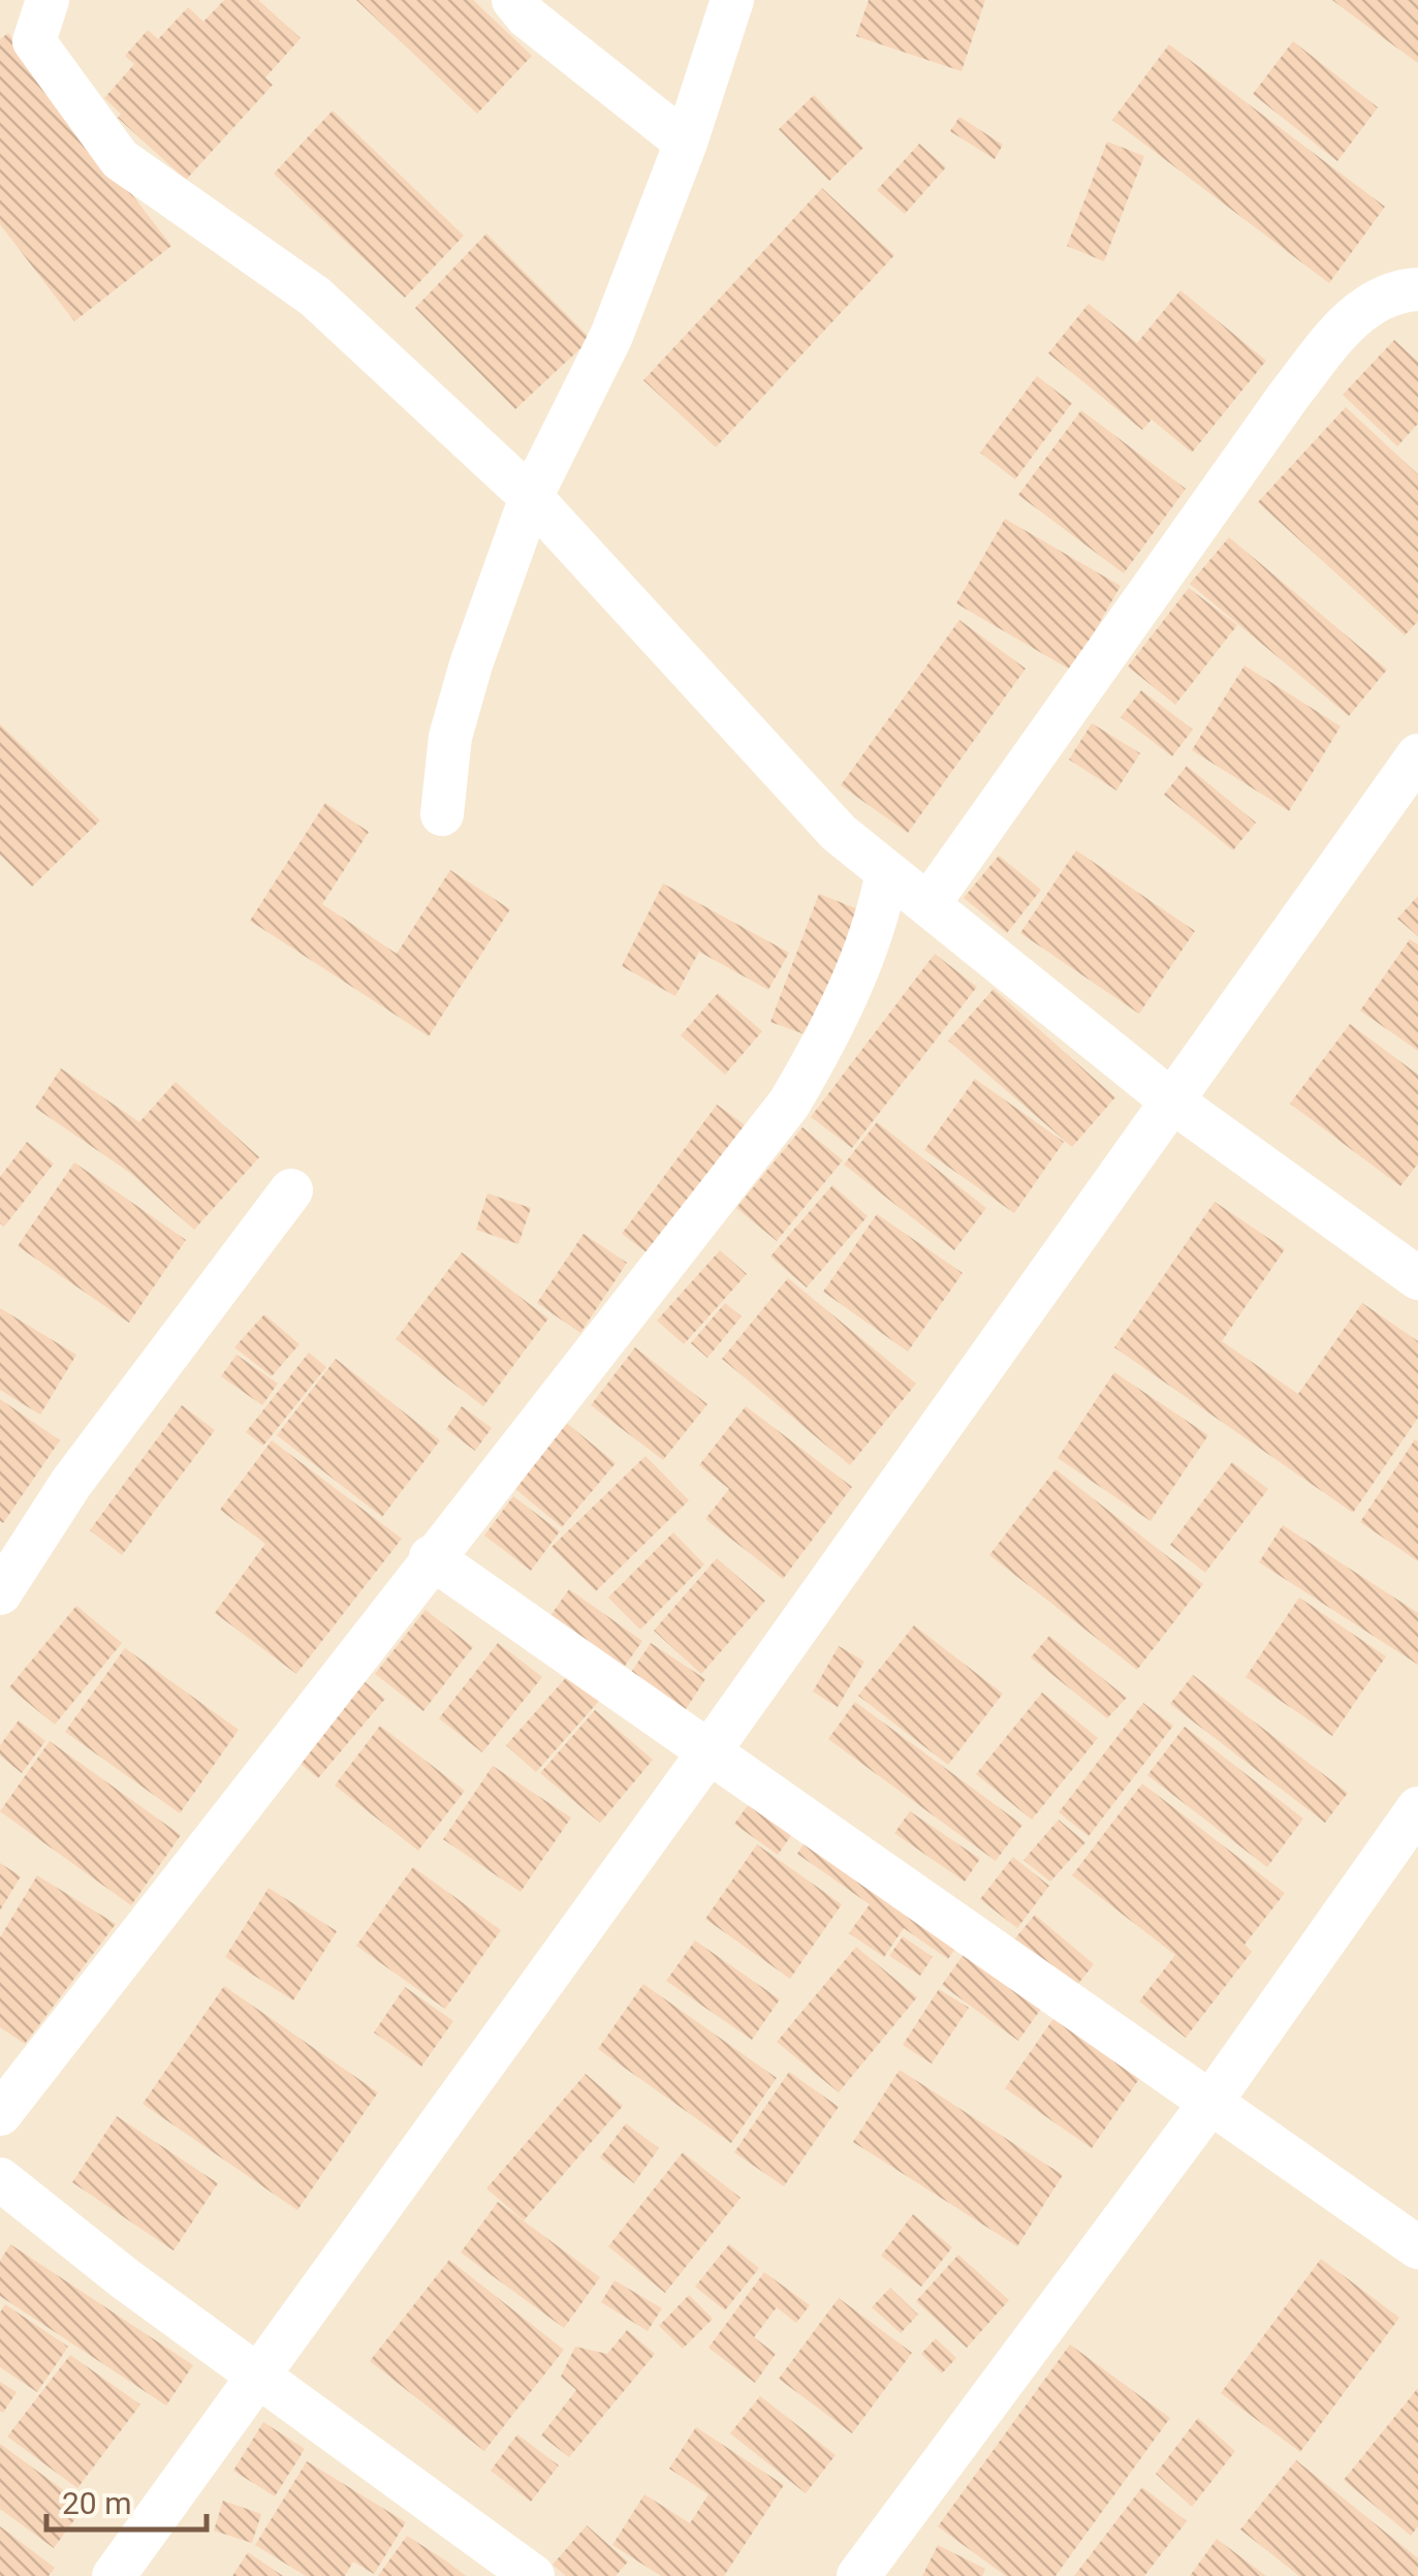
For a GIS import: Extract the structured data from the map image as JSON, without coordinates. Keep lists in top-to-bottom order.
{
  "scale_bar": "20 m"
}
